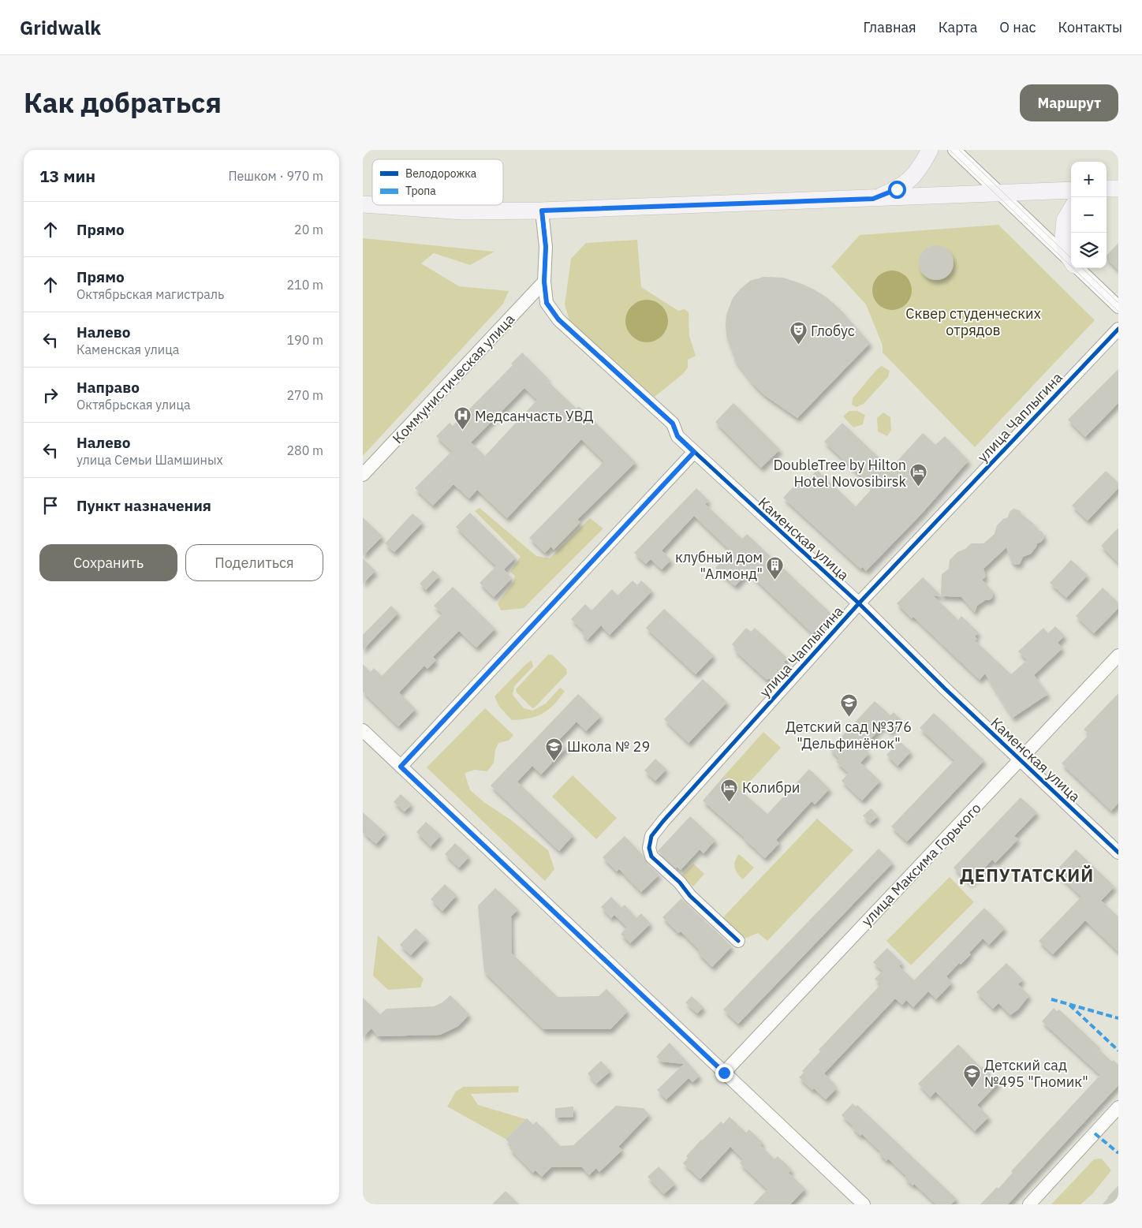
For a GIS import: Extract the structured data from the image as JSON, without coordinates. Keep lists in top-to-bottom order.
{
  "streets": {
    "street": [
      "Коммунистическая улица",
      "улица Чаплыгина",
      "Каменская улица",
      "улица Максима Горького"
    ]
  },
  "crossings": [
    ["Коммунистическая улица", "Каменская улица"],
    ["улица Чаплыгина", "Каменская улица"],
    ["Каменская улица", "улица Максима Горького"]
  ],
  "districts": ["ДЕПУТАТСКИЙ"],
  "parks": ["Сквер студенческих отрядов"],
  "places": {
    "theatre": ["Глобус"],
    "hospital": ["Медсанчасть УВД"],
    "hotel": ["DoubleTree by Hilton Hotel Novosibirsk", "Колибри"],
    "building": ["клубный дом \"Алмонд\""],
    "school or university": ["Детский сад №376 \"Дельфинёнок\"", "Школа № 29", "Детский сад №495 \"Гномик\""]
  },
  "legend": ["Велодорожка", "Тропа"],
  "page": {
    "header": "Gridwalk",
    "nav": [
      "Главная",
      "Карта",
      "О нас",
      "Контакты"
    ],
    "title": "Как добраться",
    "buttons": [
      "Маршрут",
      ["Сохранить", "Поделиться"]
    ],
    "heading": ["13 мин", "Пешком · 970 m"],
    "map_buttons": ["+", "−"],
    "list": [
      ["Прямо", "20 m"],
      ["Прямо", "Октябрьская магистраль", "210 m"],
      ["Налево", "Каменская улица", "190 m"],
      ["Направо", "Октябрьская улица", "270 m"],
      ["Налево", "улица Семьи Шамшиных", "280 m"],
      "Пункт назначения"
    ]
  }
}
